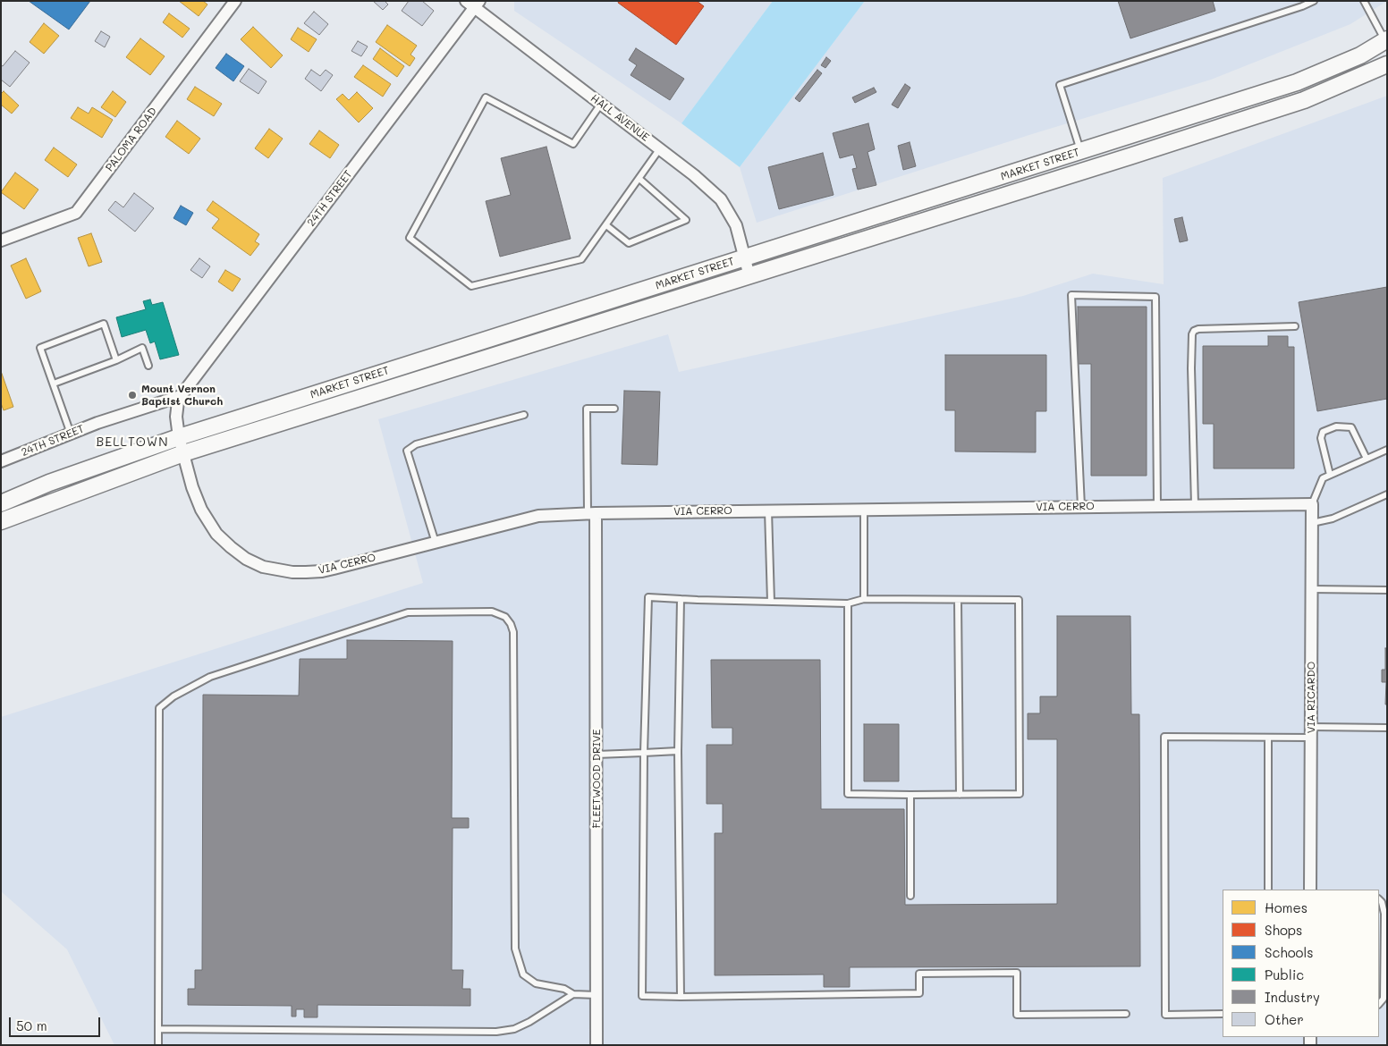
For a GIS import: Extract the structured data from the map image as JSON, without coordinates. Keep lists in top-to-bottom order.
{
  "streets": {
    "main road": ["MARKET STREET"],
    "street": [
      "HALL AVENUE",
      "PALOMA ROAD",
      "24TH STREET",
      "VIA CERRO",
      "VIA RICARDO",
      "FLEETWOOD DRIVE"
    ]
  },
  "crossings": [
    ["HALL AVENUE", "MARKET STREET"],
    ["HALL AVENUE", "24TH STREET"],
    ["MARKET STREET", "24TH STREET"],
    ["MARKET STREET", "VIA CERRO"],
    ["24TH STREET", "VIA CERRO"],
    ["VIA CERRO", "VIA RICARDO"],
    ["VIA CERRO", "FLEETWOOD DRIVE"]
  ],
  "districts": ["BELLTOWN"],
  "places": ["Mount Vernon Baptist Church"],
  "legend": [
    "Homes",
    "Shops",
    "Schools",
    "Public",
    "Industry",
    "Other"
  ],
  "scale_bar": "50 m"
}
